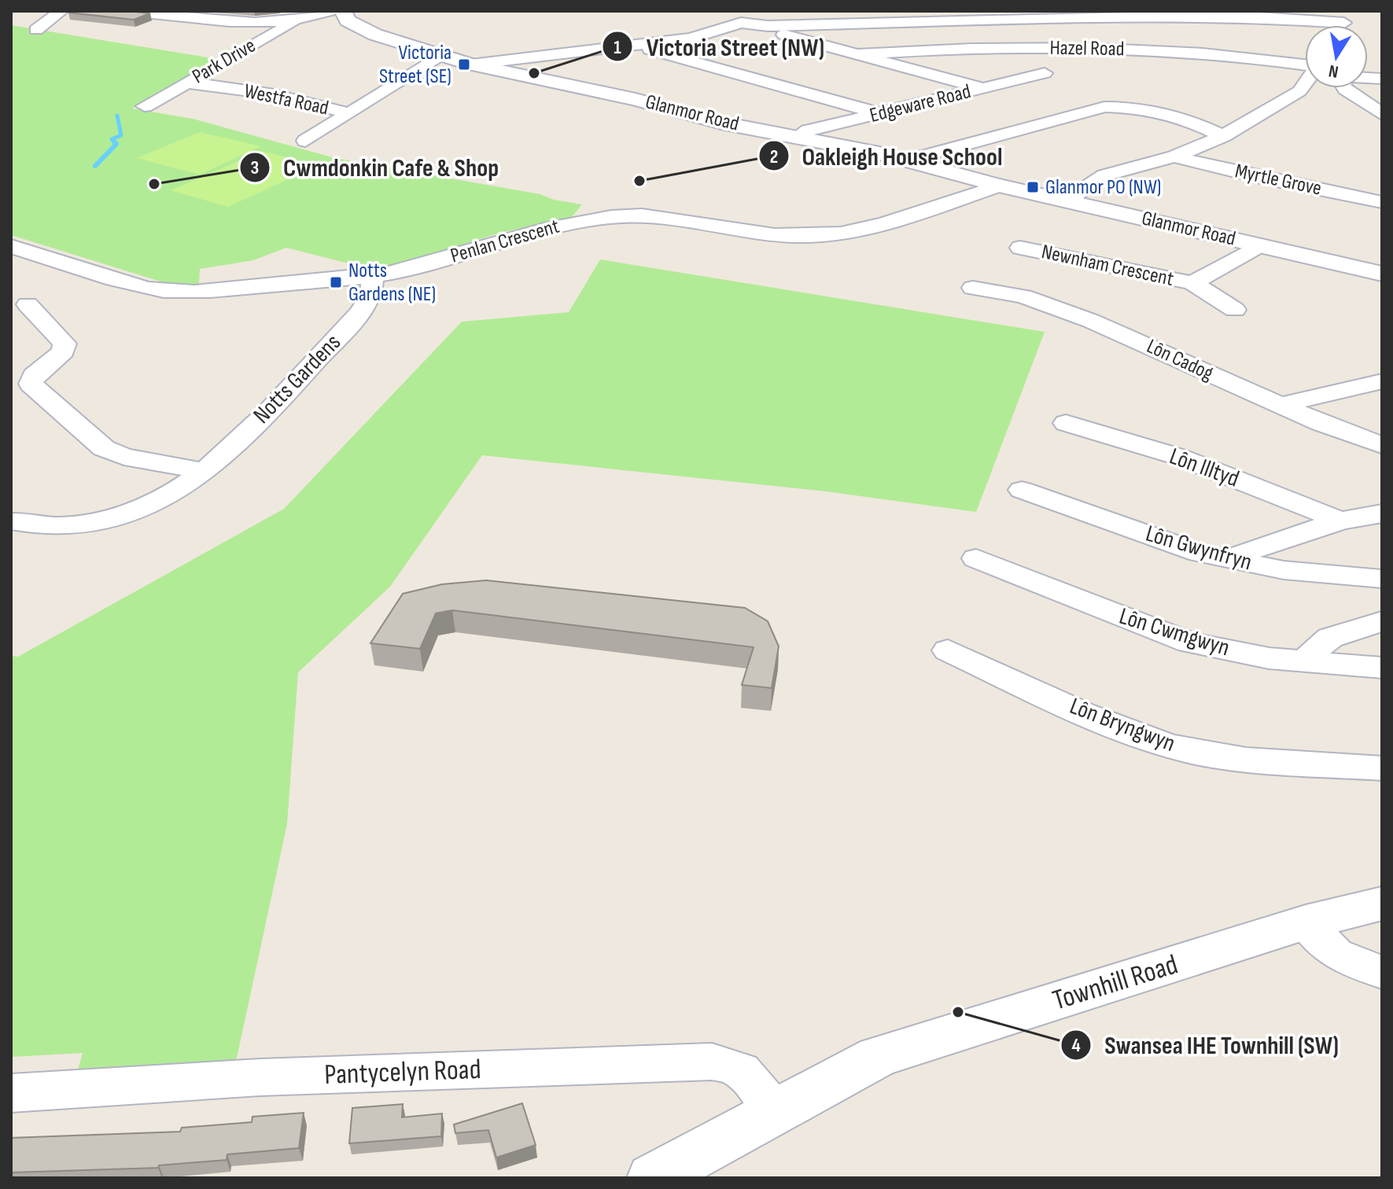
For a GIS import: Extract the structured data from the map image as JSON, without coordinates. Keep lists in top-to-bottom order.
{
  "streets": {
    "street": [
      "Hazel Road",
      "Park Drive",
      "Westfa Road",
      "Edgeware Road",
      "Glanmor Road",
      "Myrtle Grove",
      "Penlan Crescent",
      "Newnham Crescent",
      "Lôn Cadog",
      "Notts Gardens",
      "Lôn Illtyd",
      "Lôn Gwynfryn",
      "Lôn Cwmgwyn",
      "Lôn Bryngwyn",
      "Townhill Road",
      "Pantycelyn Road"
    ]
  },
  "crossings": [
    ["Park Drive", "Westfa Road"],
    ["Edgeware Road", "Glanmor Road"],
    ["Glanmor Road", "Penlan Crescent"],
    ["Glanmor Road", "Newnham Crescent"],
    ["Penlan Crescent", "Notts Gardens"],
    ["Townhill Road", "Pantycelyn Road"]
  ],
  "places": {
    "transit": ["Victoria Street (SE)", "Glanmor PO (NW)", "Notts Gardens (NE)"],
    "other": [
      "Victoria Street (NW)",
      "Oakleigh House School",
      "Cwmdonkin Cafe & Shop",
      "Swansea IHE Townhill (SW)"
    ]
  },
  "north": "bottom"
}
